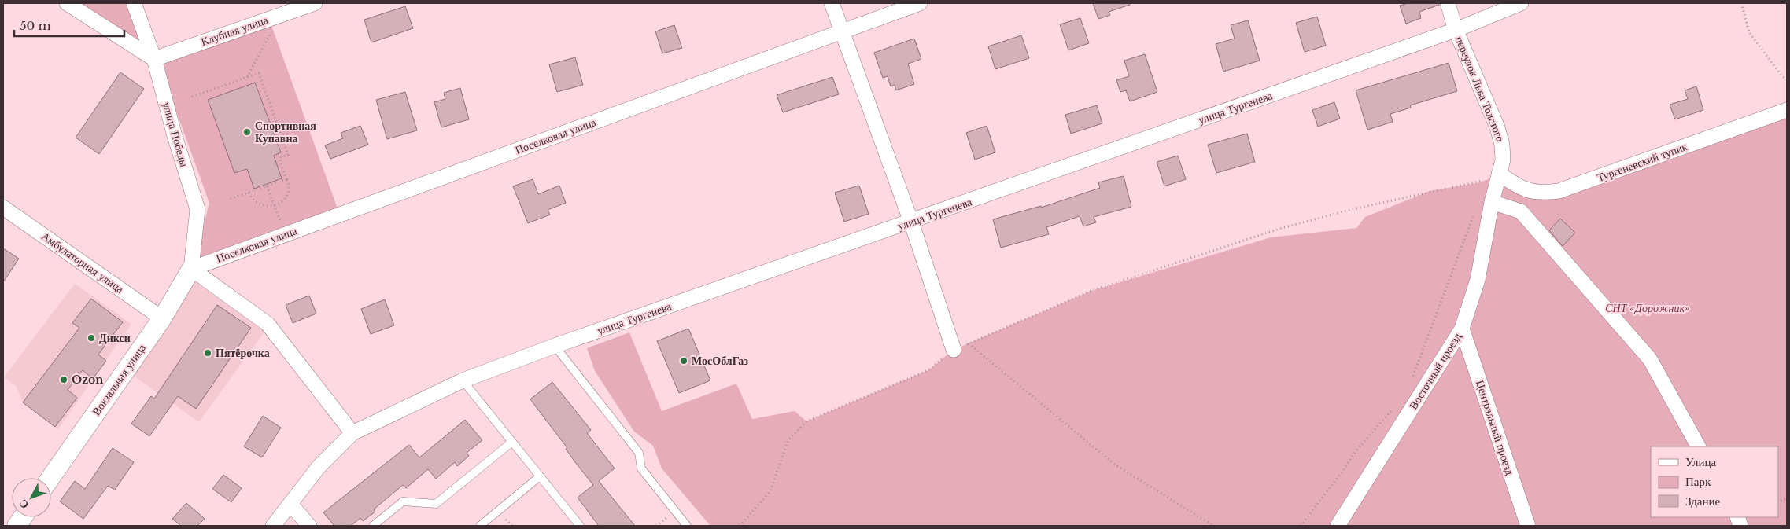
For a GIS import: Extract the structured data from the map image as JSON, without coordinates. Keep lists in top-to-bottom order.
{
  "streets": {
    "street": [
      "Клубная улица",
      "переулок Льва Толстого",
      "улица Тургенева",
      "улица Победы",
      "Поселковая улица",
      "Тургеневский тупик",
      "Амбулаторная улица",
      "Восточный проезд",
      "Вокзальная улица",
      "Центральный проезд"
    ]
  },
  "crossings": [
    ["Клубная улица", "улица Победы"],
    ["переулок Льва Толстого", "улица Тургенева"],
    ["переулок Льва Толстого", "Тургеневский тупик"],
    ["переулок Льва Толстого", "Восточный проезд"],
    ["улица Победы", "Поселковая улица"],
    ["улица Победы", "Вокзальная улица"],
    ["Поселковая улица", "Вокзальная улица"],
    ["Тургеневский тупик", "Восточный проезд"],
    ["Амбулаторная улица", "Вокзальная улица"],
    ["Восточный проезд", "Центральный проезд"]
  ],
  "parks": ["СНТ «Дорожник»"],
  "places": [
    "Спортивная Купавна",
    "Дикси",
    "Пятёрочка",
    "МосОблГаз",
    "Ozon"
  ],
  "legend": ["Улица", "Парк", "Здание"],
  "scale_bar": "50 m",
  "north": "bottom left"
}
